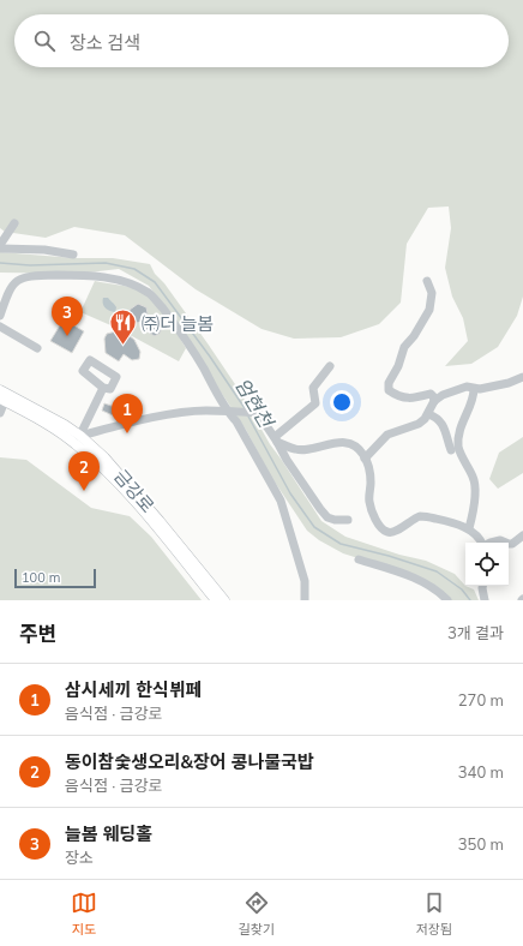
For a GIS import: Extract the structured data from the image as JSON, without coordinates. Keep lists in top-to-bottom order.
{
  "streets": {
    "main road": ["금강로"]
  },
  "water": ["엄현천"],
  "places": {
    "restaurant": ["㈜더 늘봄"]
  },
  "scale_bar": "100 m",
  "page": {
    "search": "장소 검색",
    "pins": ["3", "1", "2"],
    "scale": "100 m",
    "heading": ["주변", "3개 결과"],
    "list": [
      {
        "mark": "1",
        "name": "삼시세끼 한식뷔페",
        "note": "음식점 · 금강로",
        "value": "270 m"
      },
      {
        "mark": "2",
        "name": "동이참숯생오리&장어 콩나물국밥",
        "note": "음식점 · 금강로",
        "value": "340 m"
      },
      {
        "mark": "3",
        "name": "늘봄 웨딩홀",
        "note": "장소",
        "value": "350 m"
      }
    ],
    "nav": ["지도", "길찾기", "저장됨"]
  }
}
